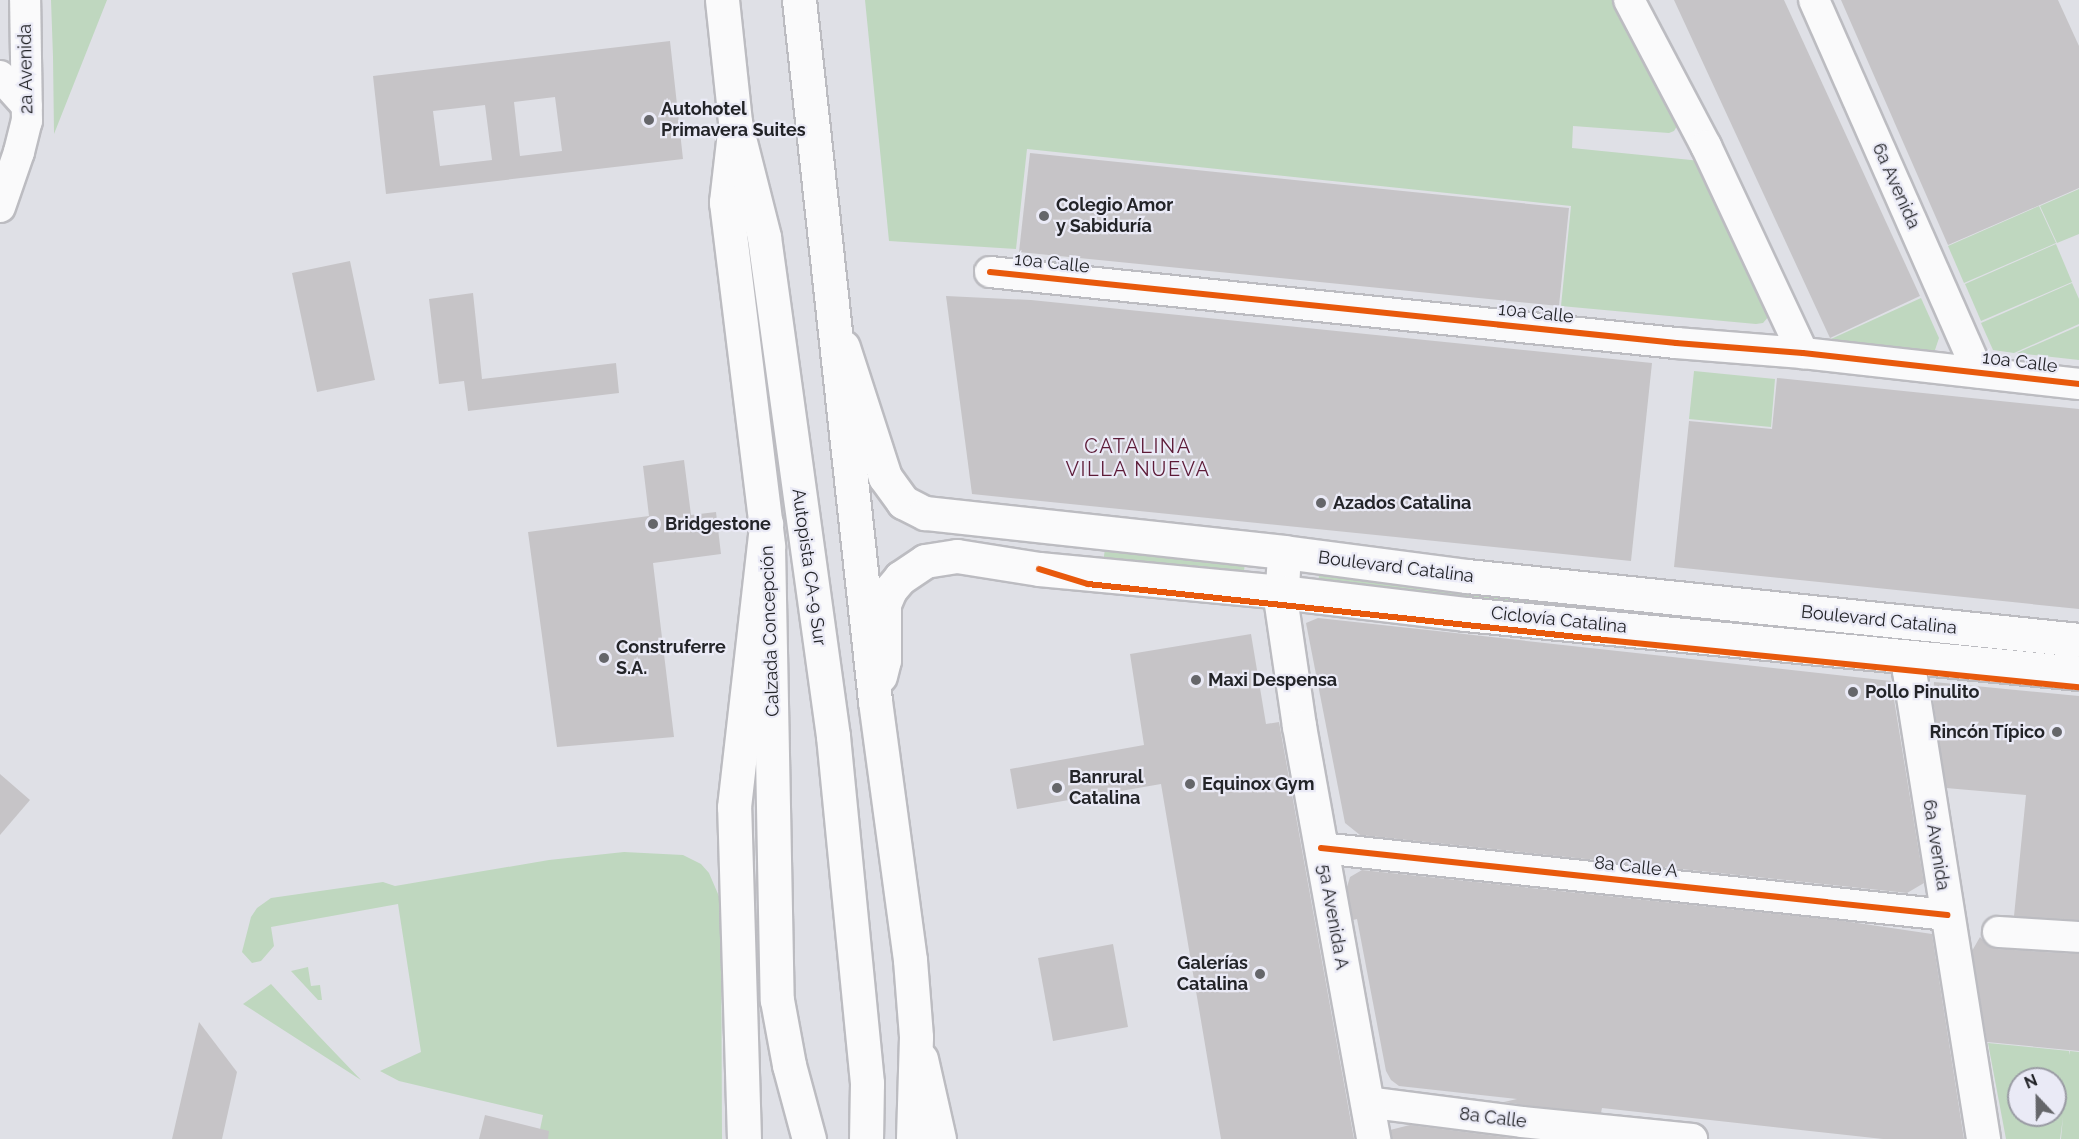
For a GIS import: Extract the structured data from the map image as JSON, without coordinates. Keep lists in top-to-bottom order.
{
  "streets": {
    "main road": [
      "6a Avenida",
      "Autopista CA-9 Sur",
      "Boulevard Catalina",
      "Calzada Concepción",
      "5a Avenida A"
    ],
    "street": [
      "2a Avenida",
      "10a Calle",
      "8a Calle A",
      "8a Calle"
    ],
    "cycle path": ["Ciclovía Catalina"]
  },
  "crossings": [
    ["6a Avenida", "10a Calle"],
    ["6a Avenida", "Boulevard Catalina"],
    ["6a Avenida", "8a Calle A"],
    ["Autopista CA-9 Sur", "Calzada Concepción"],
    ["Boulevard Catalina", "5a Avenida A"],
    ["8a Calle A", "5a Avenida A"],
    ["5a Avenida A", "8a Calle"]
  ],
  "districts": ["CATALINA VILLA NUEVA"],
  "places": [
    "Autohotel Primavera Suites",
    "Colegio Amor y Sabiduría",
    "Azados Catalina",
    "Bridgestone",
    "Construferre S.A.",
    "Maxi Despensa",
    "Pollo Pinulito",
    "Rincón Típico",
    "Equinox Gym",
    "Banrural Catalina",
    "Galerías Catalina"
  ],
  "north": "top"
}
